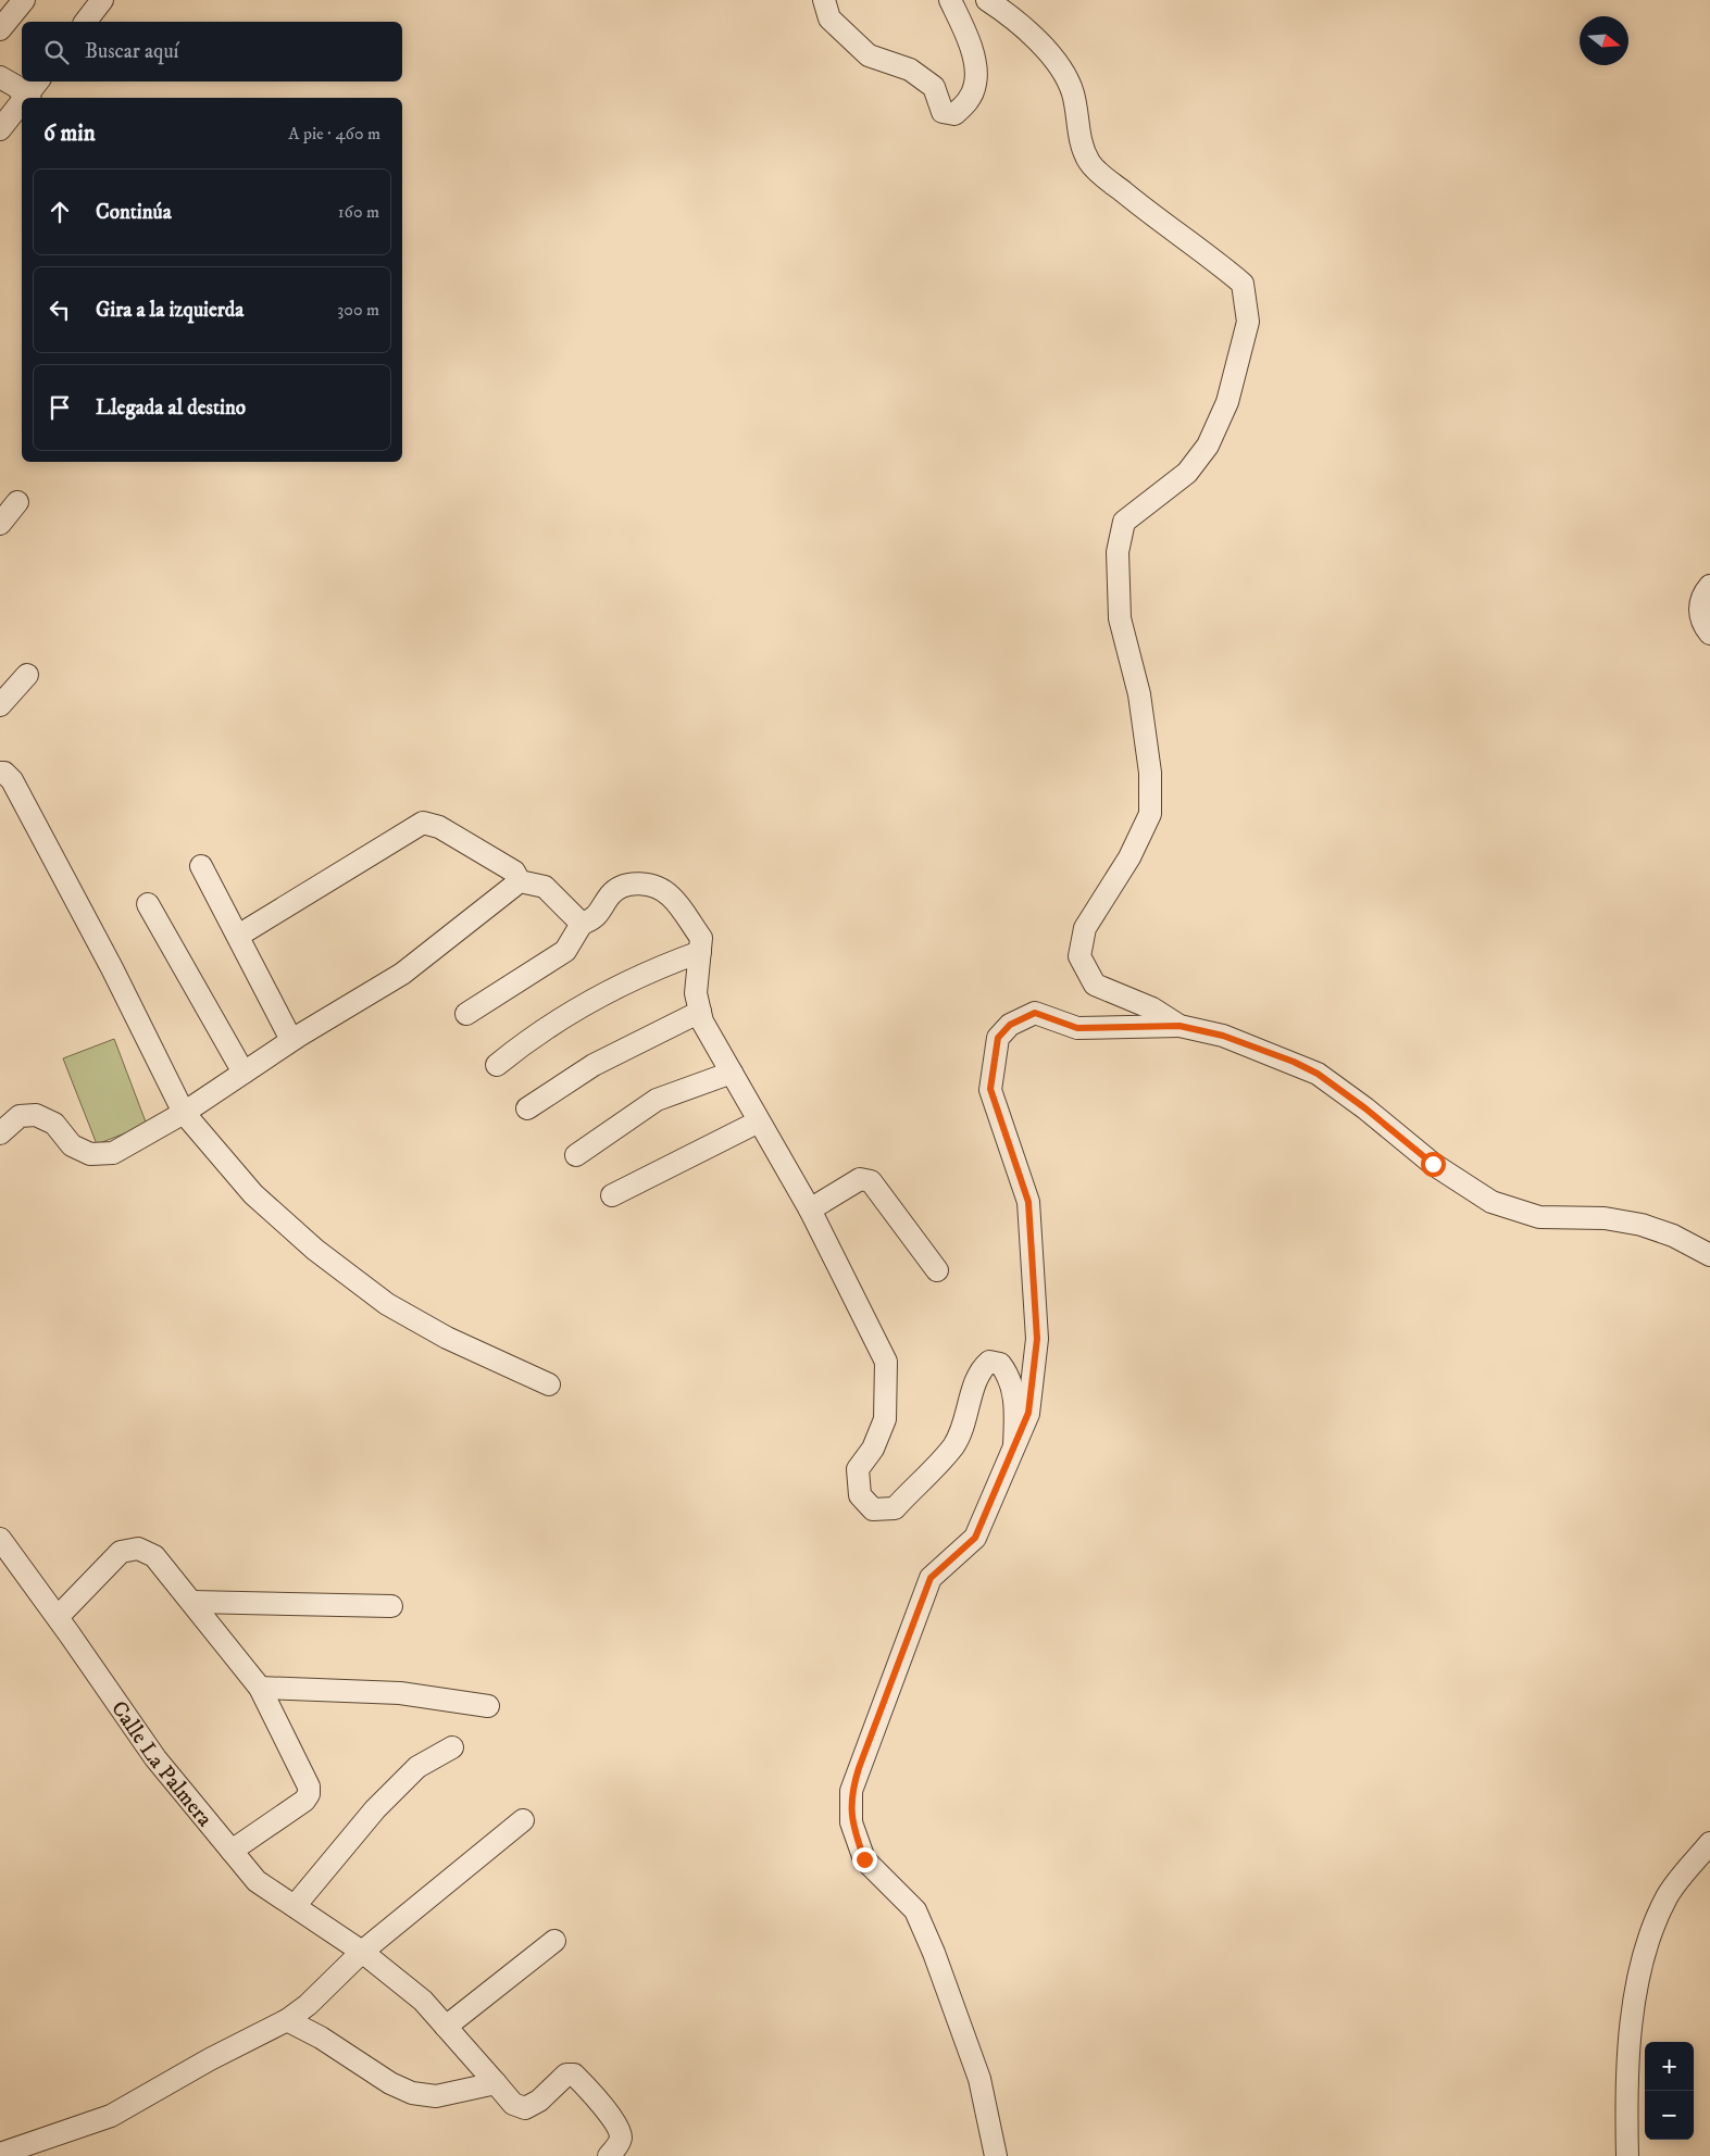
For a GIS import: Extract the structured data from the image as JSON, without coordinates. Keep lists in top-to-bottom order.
{
  "streets": {
    "street": ["Calle La Palmera"]
  },
  "north": "right",
  "page": {
    "search": "Buscar aquí",
    "heading": ["6 min", "A pie · 460 m"],
    "list": [
      ["Continúa", "160 m"],
      ["Gira a la izquierda", "300 m"],
      "Llegada al destino"
    ],
    "map_buttons": ["+", "−"]
  }
}
